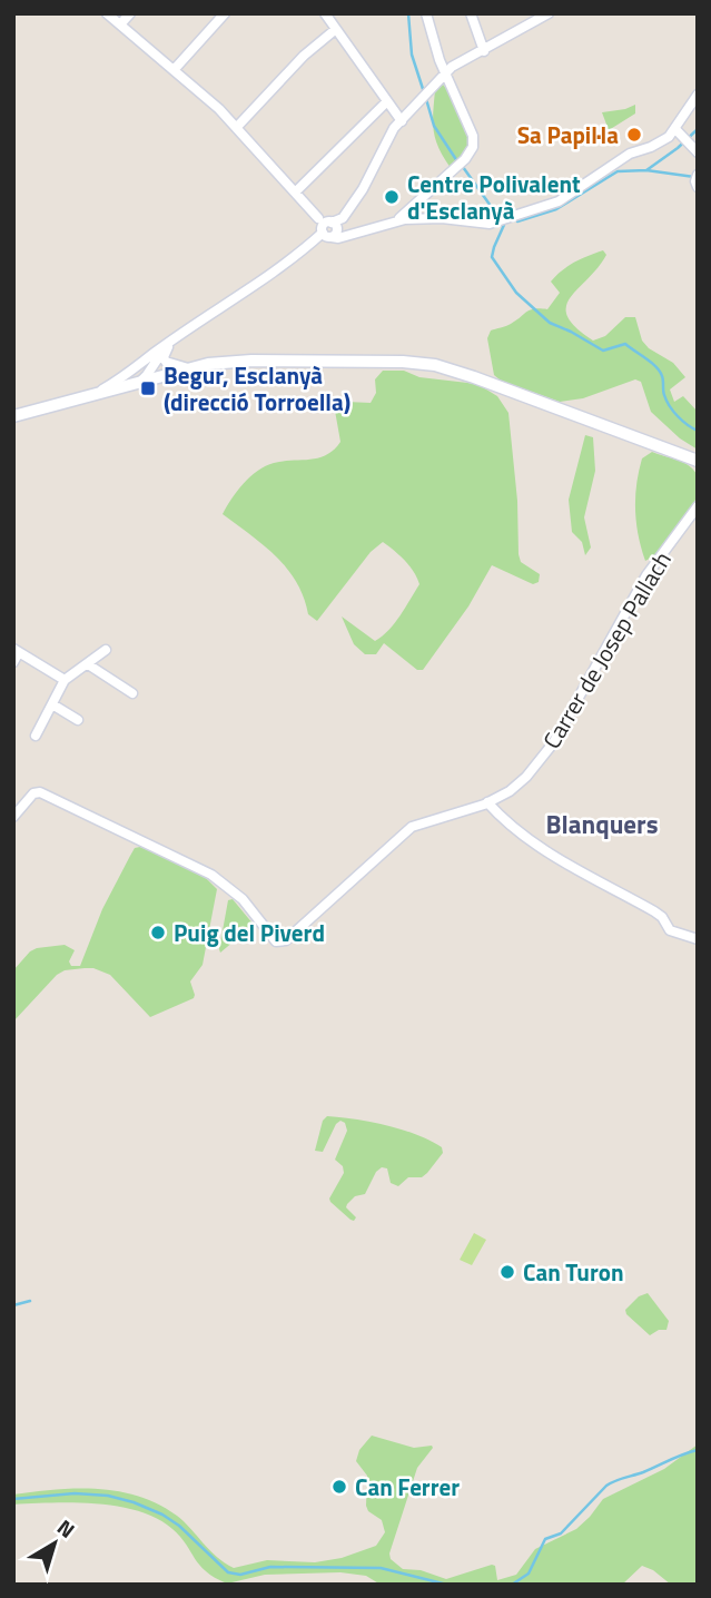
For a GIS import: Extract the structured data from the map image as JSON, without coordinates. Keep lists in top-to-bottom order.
{
  "streets": {
    "street": ["Carrer de Josep Pallach"]
  },
  "districts": ["Blanquers"],
  "places": {
    "other": [
      "Sa Papil·la",
      "Centre Polivalent d'Esclanyà",
      "Puig del Piverd",
      "Can Turon",
      "Can Ferrer"
    ],
    "transit": ["Begur, Esclanyà (direcció Torroella)"]
  },
  "north": "top right"
}
